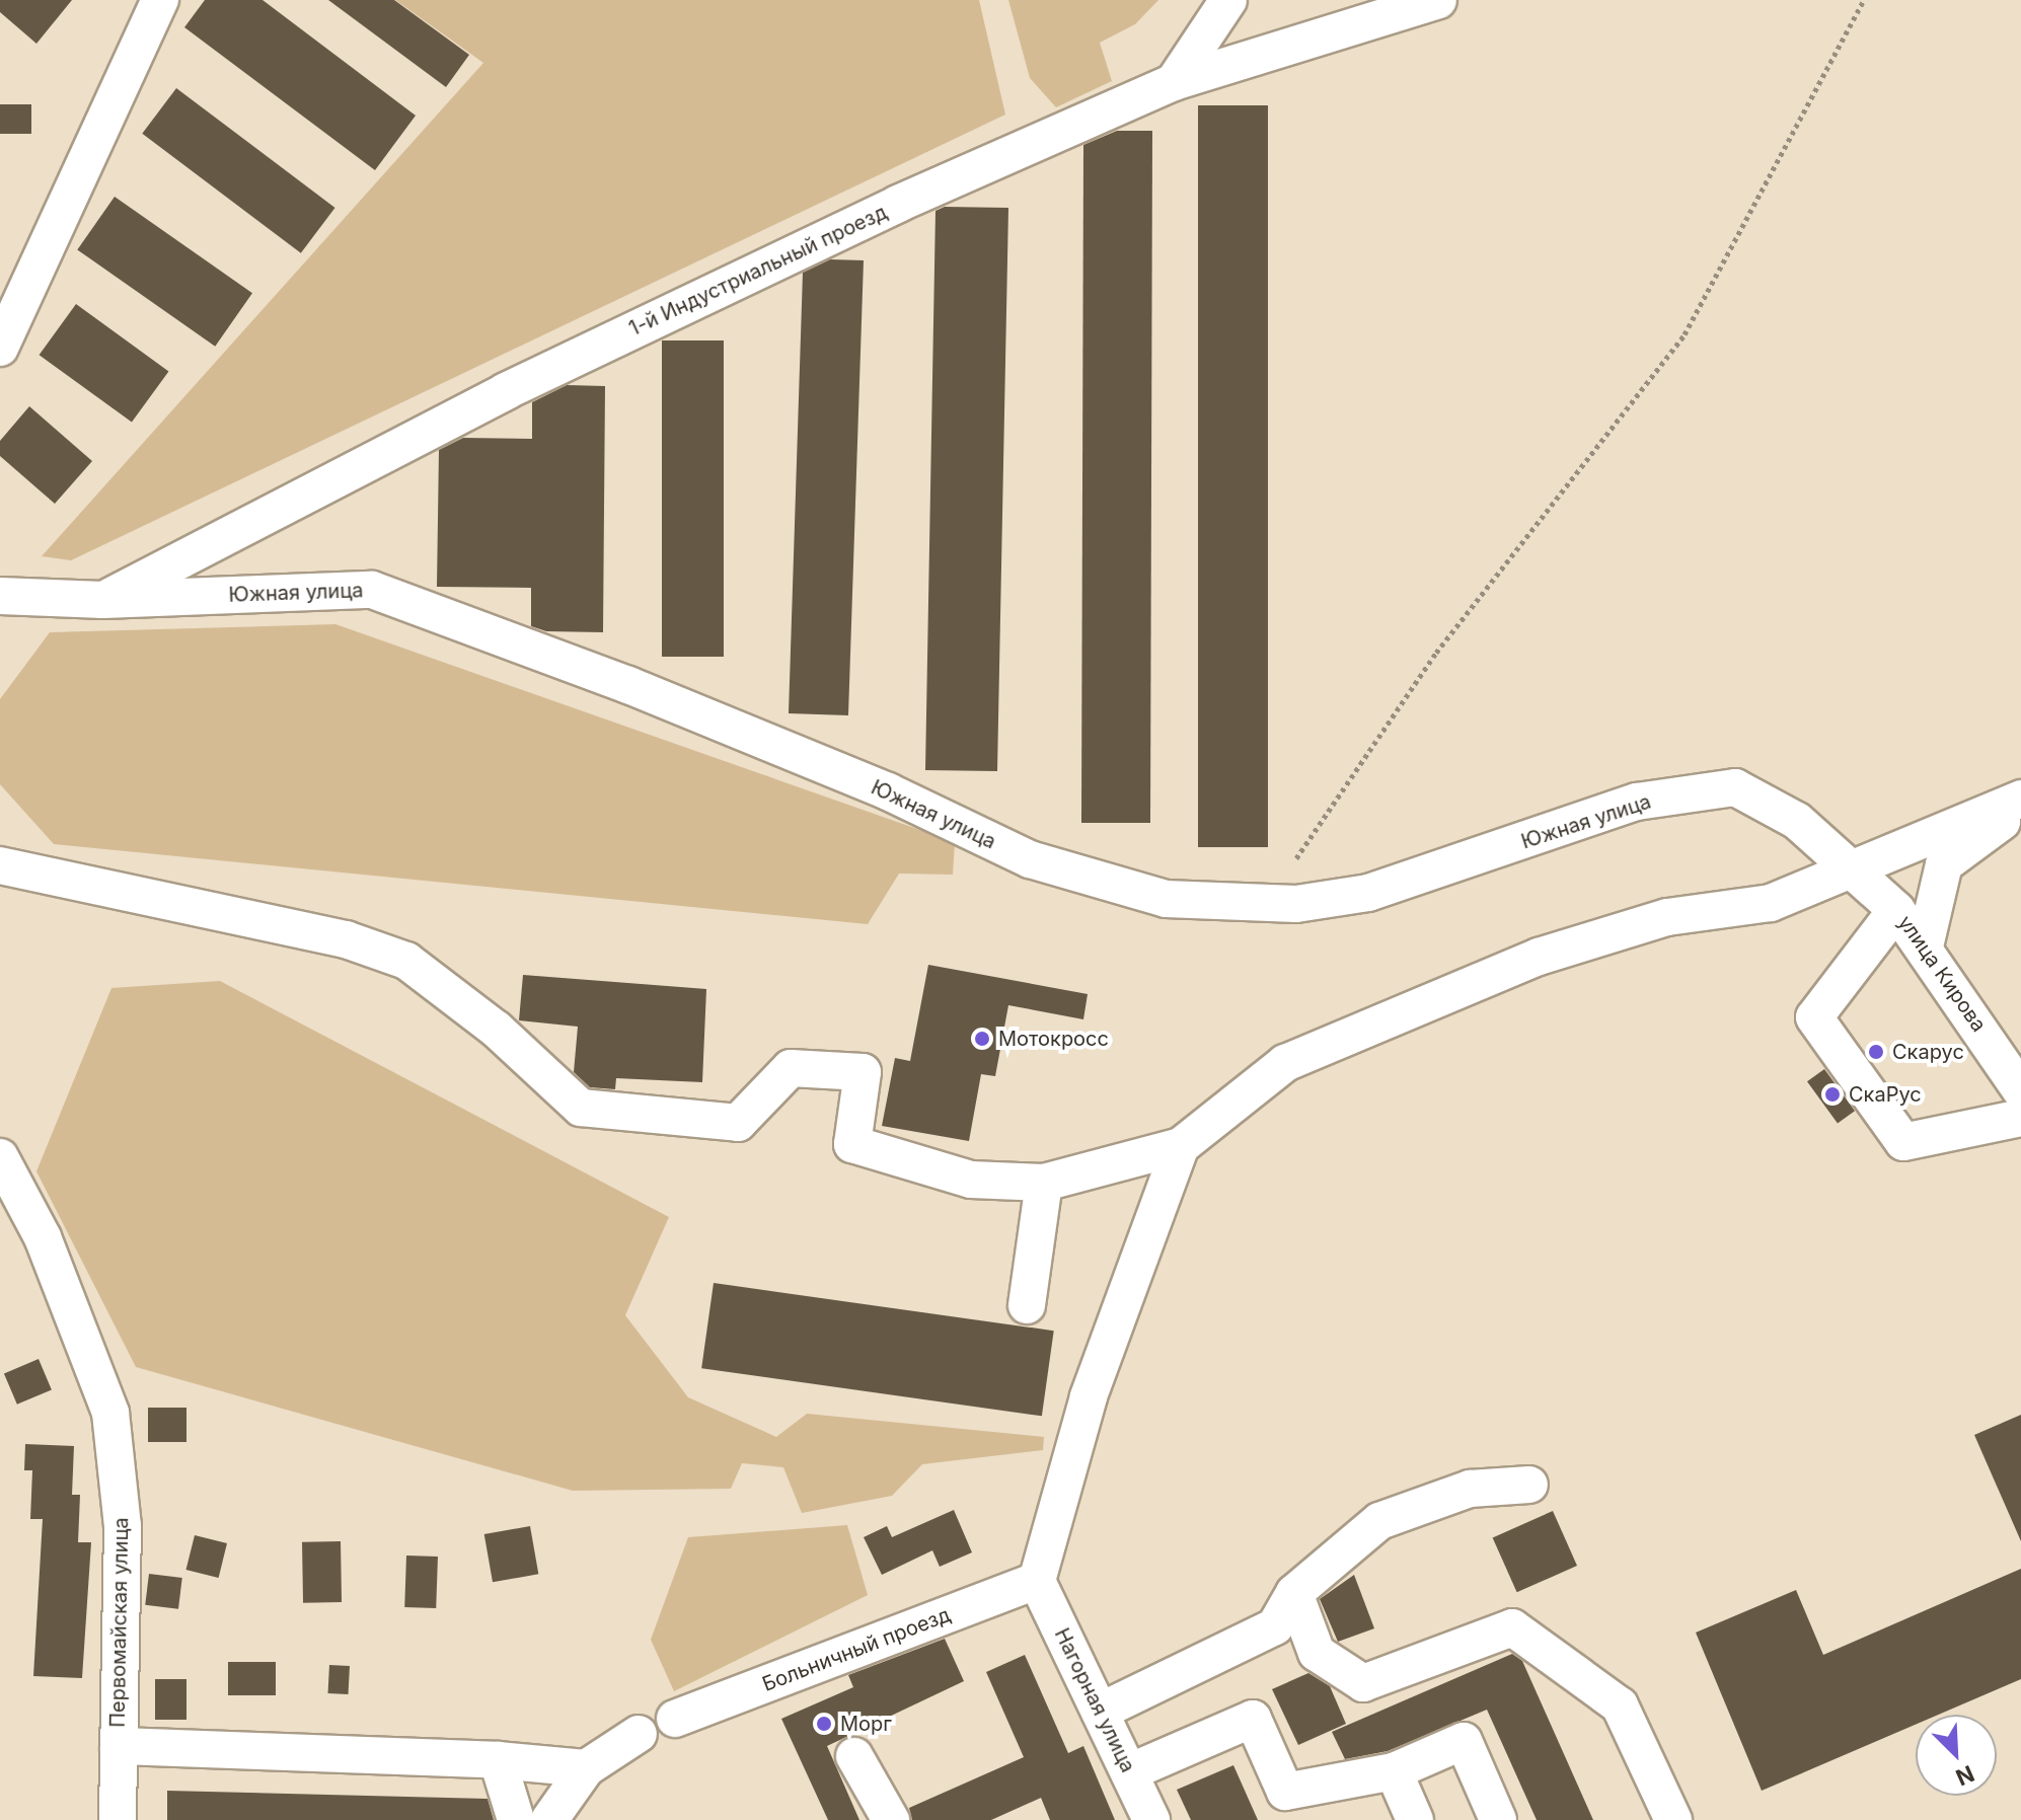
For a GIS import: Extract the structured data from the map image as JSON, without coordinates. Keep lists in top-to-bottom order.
{
  "streets": {
    "street": [
      "1-й Индустриальный проезд",
      "Южная улица",
      "улица Кирова",
      "Первомайская улица",
      "Больничный проезд",
      "Нагорная улица"
    ]
  },
  "crossings": [
    ["1-й Индустриальный проезд", "Южная улица"],
    ["Южная улица", "улица Кирова"],
    ["Больничный проезд", "Нагорная улица"]
  ],
  "places": [
    "Мотокросс",
    "Скарус",
    "СкаРус",
    "Морг"
  ],
  "north": "bottom right"
}
